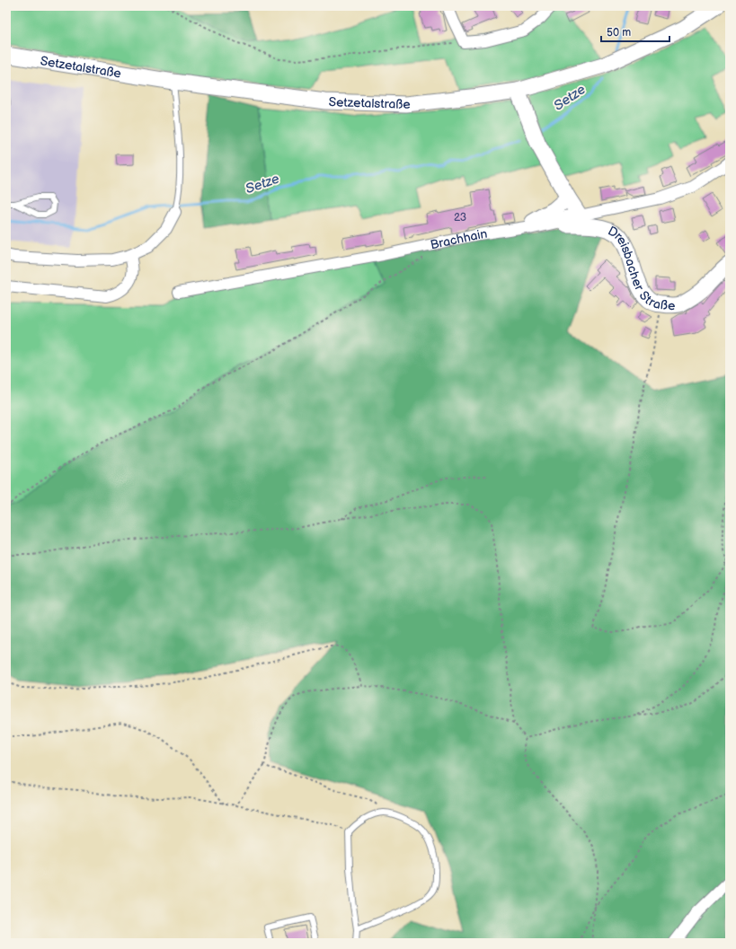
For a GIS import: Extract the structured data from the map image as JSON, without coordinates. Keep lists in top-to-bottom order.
{
  "streets": {
    "street": ["Setzetalstraße", "Brachhain", "Dreisbacher Straße"]
  },
  "crossings": [
    ["Brachhain", "Dreisbacher Straße"]
  ],
  "water": ["Setze"],
  "house_numbers": ["23"],
  "scale_bar": "50 m"
}
